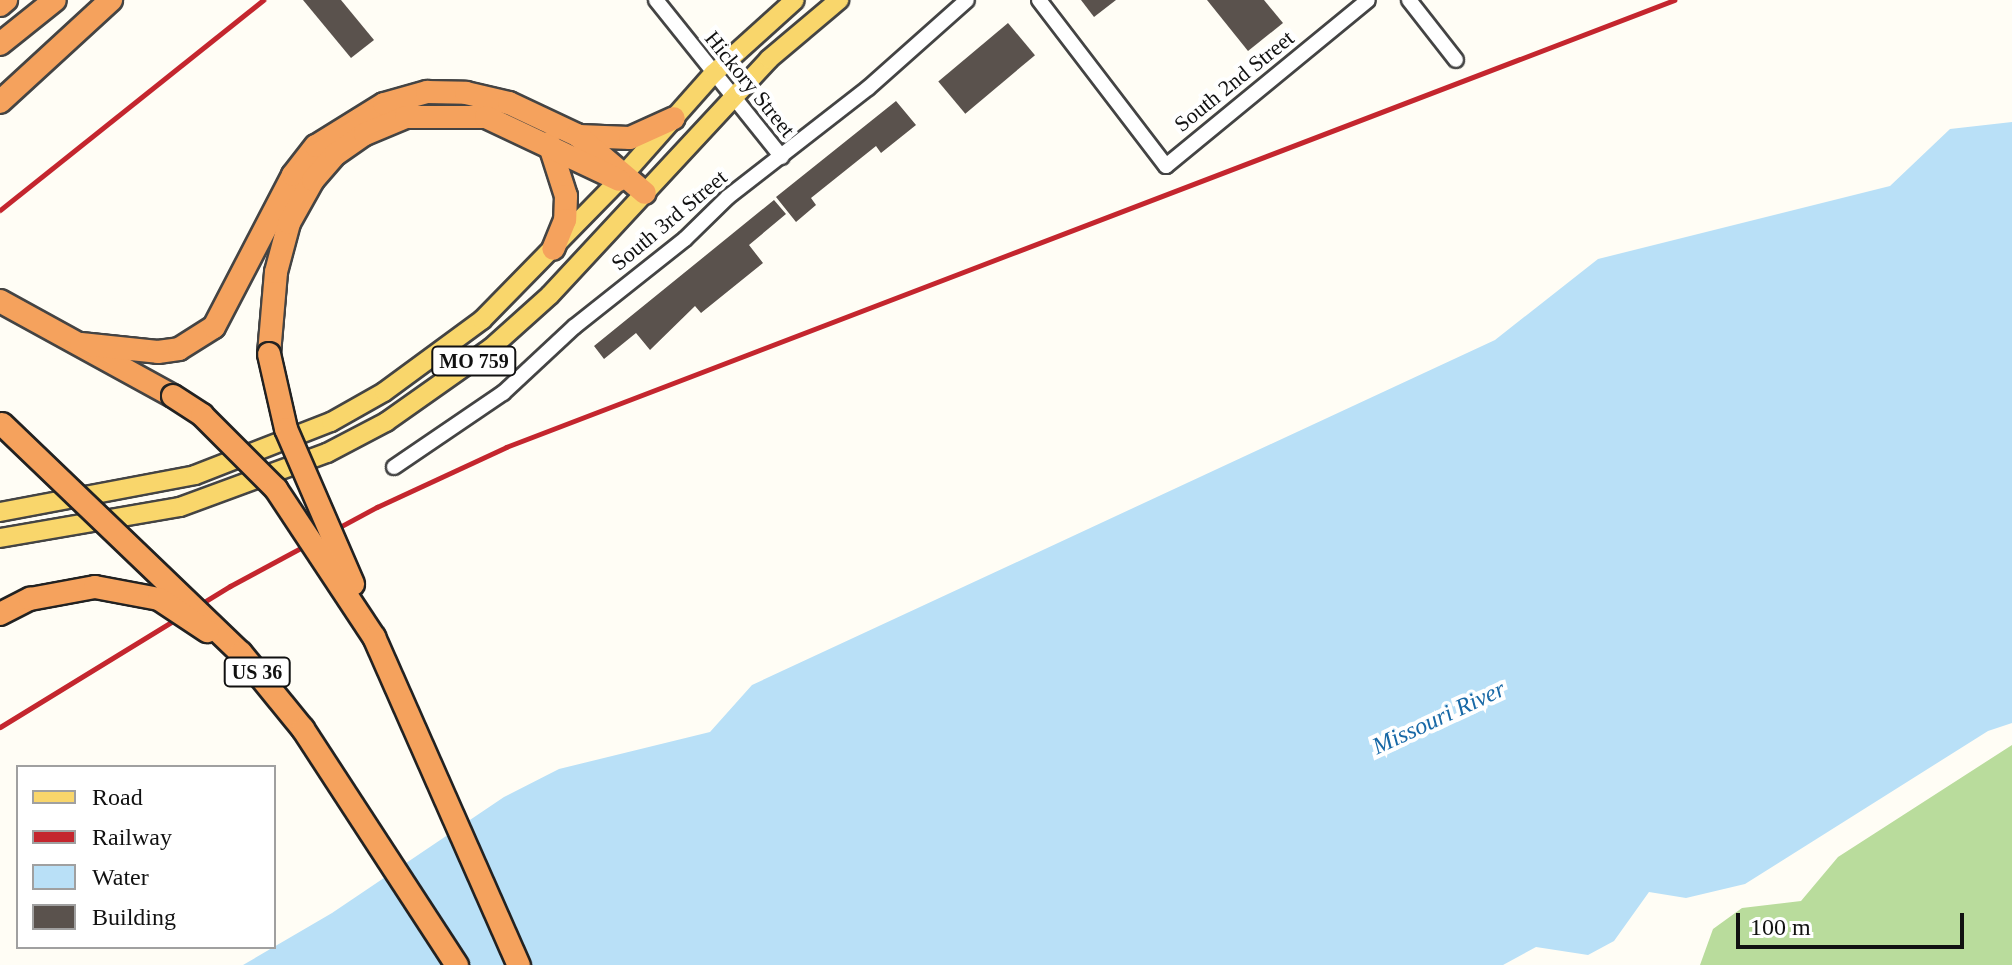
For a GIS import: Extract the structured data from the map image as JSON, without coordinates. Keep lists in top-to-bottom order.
{
  "streets": {
    "highway": ["US 36"],
    "main road": ["MO 759"],
    "street": ["South 2nd Street", "Hickory Street", "South 3rd Street"]
  },
  "crossings": [
    ["Hickory Street", "South 3rd Street"],
    ["Hickory Street", "MO 759"]
  ],
  "water": ["Missouri River"],
  "legend": [
    "Road",
    "Railway",
    "Water",
    "Building"
  ],
  "scale_bar": "100 m"
}
